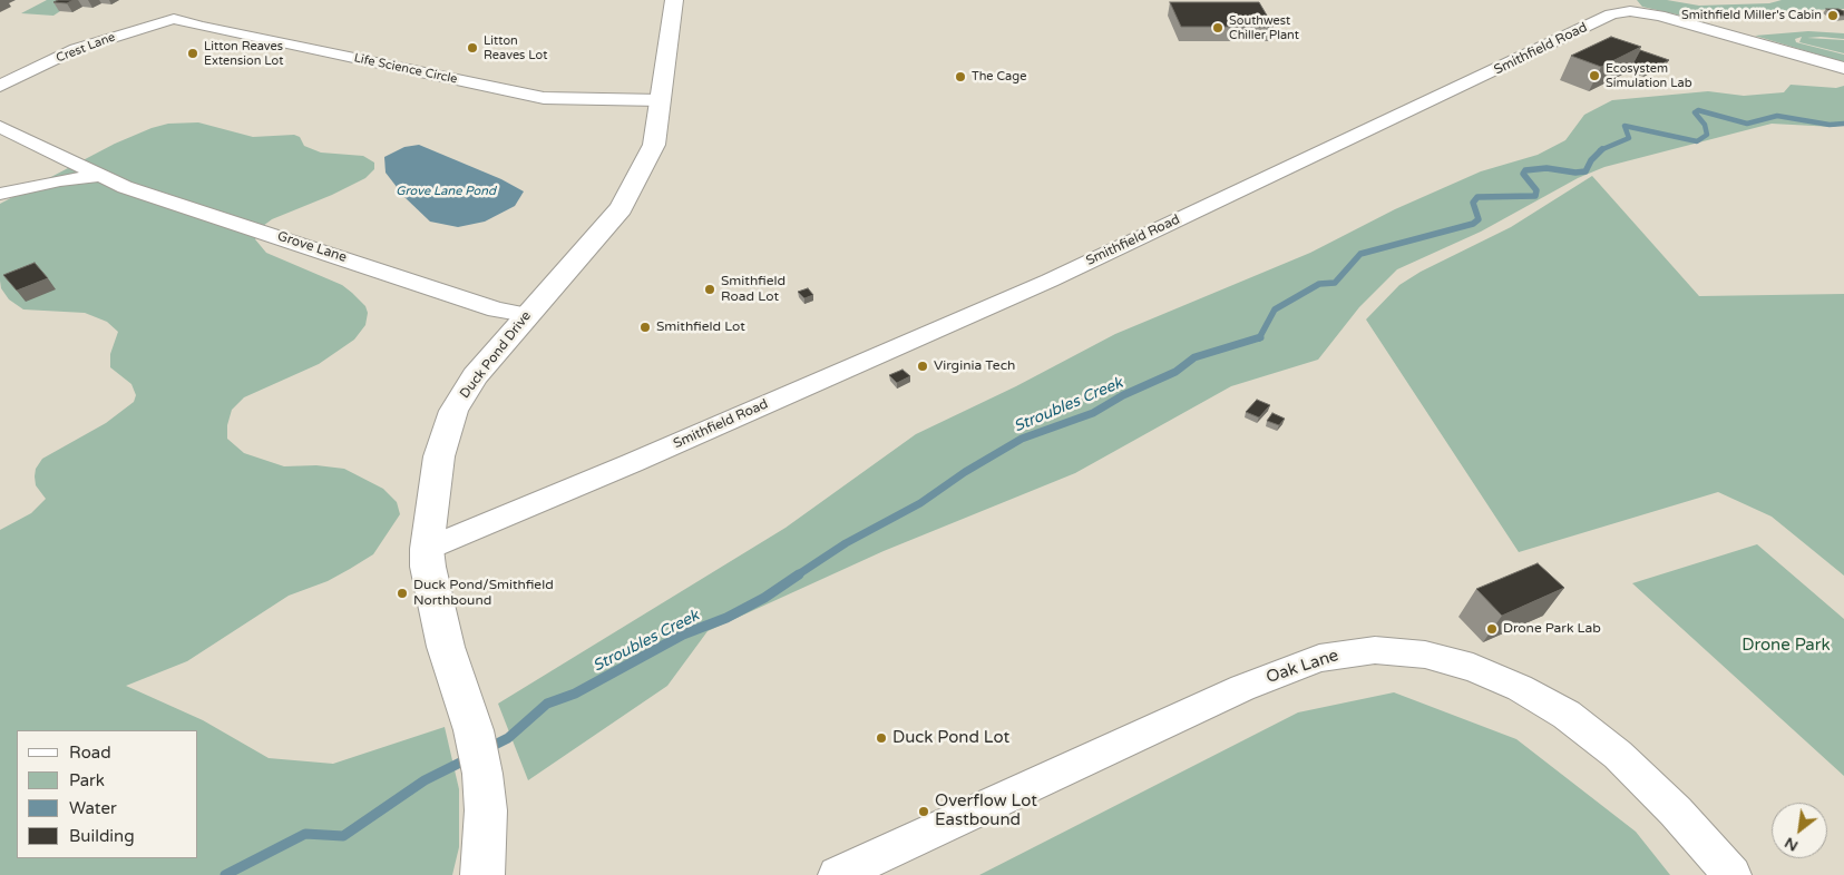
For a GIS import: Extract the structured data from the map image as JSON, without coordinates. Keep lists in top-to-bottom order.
{
  "streets": {
    "street": [
      "Crest Lane",
      "Smithfield Road",
      "Life Science Circle",
      "Grove Lane",
      "Duck Pond Drive",
      "Oak Lane"
    ]
  },
  "crossings": [
    ["Crest Lane", "Life Science Circle"],
    ["Smithfield Road", "Duck Pond Drive"],
    ["Life Science Circle", "Duck Pond Drive"],
    ["Grove Lane", "Duck Pond Drive"]
  ],
  "water": ["Grove Lane Pond", "Stroubles Creek"],
  "parks": ["Drone Park"],
  "places": [
    "Smithfield Miller's Cabin",
    "Southwest Chiller Plant",
    "Litton Reaves Lot",
    "Litton Reaves Extension Lot",
    "Ecosystem Simulation Lab",
    "The Cage",
    "Smithfield Road Lot",
    "Smithfield Lot",
    "Virginia Tech",
    "Duck Pond/Smithfield Northbound",
    "Drone Park Lab",
    "Duck Pond Lot",
    "Overflow Lot Eastbound"
  ],
  "legend": [
    "Road",
    "Park",
    "Water",
    "Building"
  ],
  "north": "bottom left"
}
